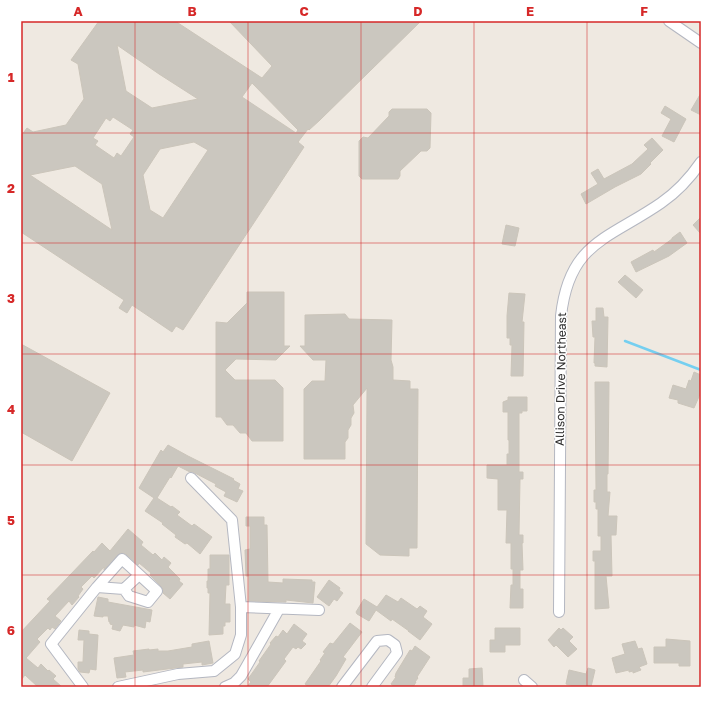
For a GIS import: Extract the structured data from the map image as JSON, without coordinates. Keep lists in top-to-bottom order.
{
  "streets": {
    "street": ["Allison Drive Northeast"]
  },
  "grid": {
    "columns": [
      "A",
      "B",
      "C",
      "D",
      "E",
      "F"
    ],
    "rows": [
      "1",
      "2",
      "3",
      "4",
      "5",
      "6"
    ]
  }
}
